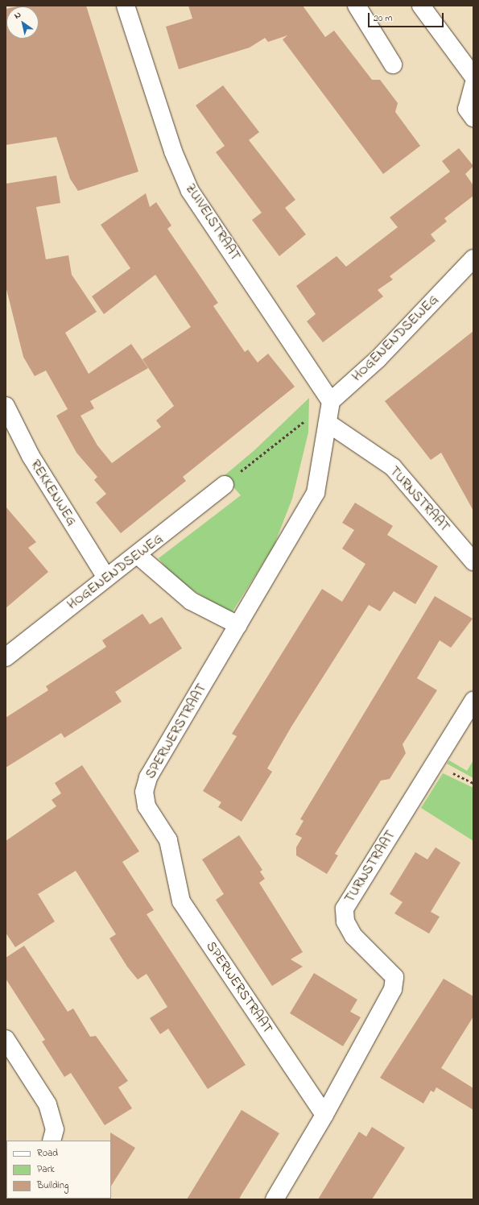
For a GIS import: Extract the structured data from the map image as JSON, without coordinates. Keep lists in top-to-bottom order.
{
  "streets": {
    "street": [
      "ZUIVELSTRAAT",
      "HOGENENDSEWEG",
      "REKKENWEG",
      "TURNSTRAAT",
      "SPERWERSTRAAT"
    ]
  },
  "crossings": [
    ["ZUIVELSTRAAT", "HOGENENDSEWEG"],
    ["HOGENENDSEWEG", "REKKENWEG"],
    ["TURNSTRAAT", "SPERWERSTRAAT"]
  ],
  "legend": ["Road", "Park", "Building"],
  "scale_bar": "20 m",
  "north": "top left"
}
